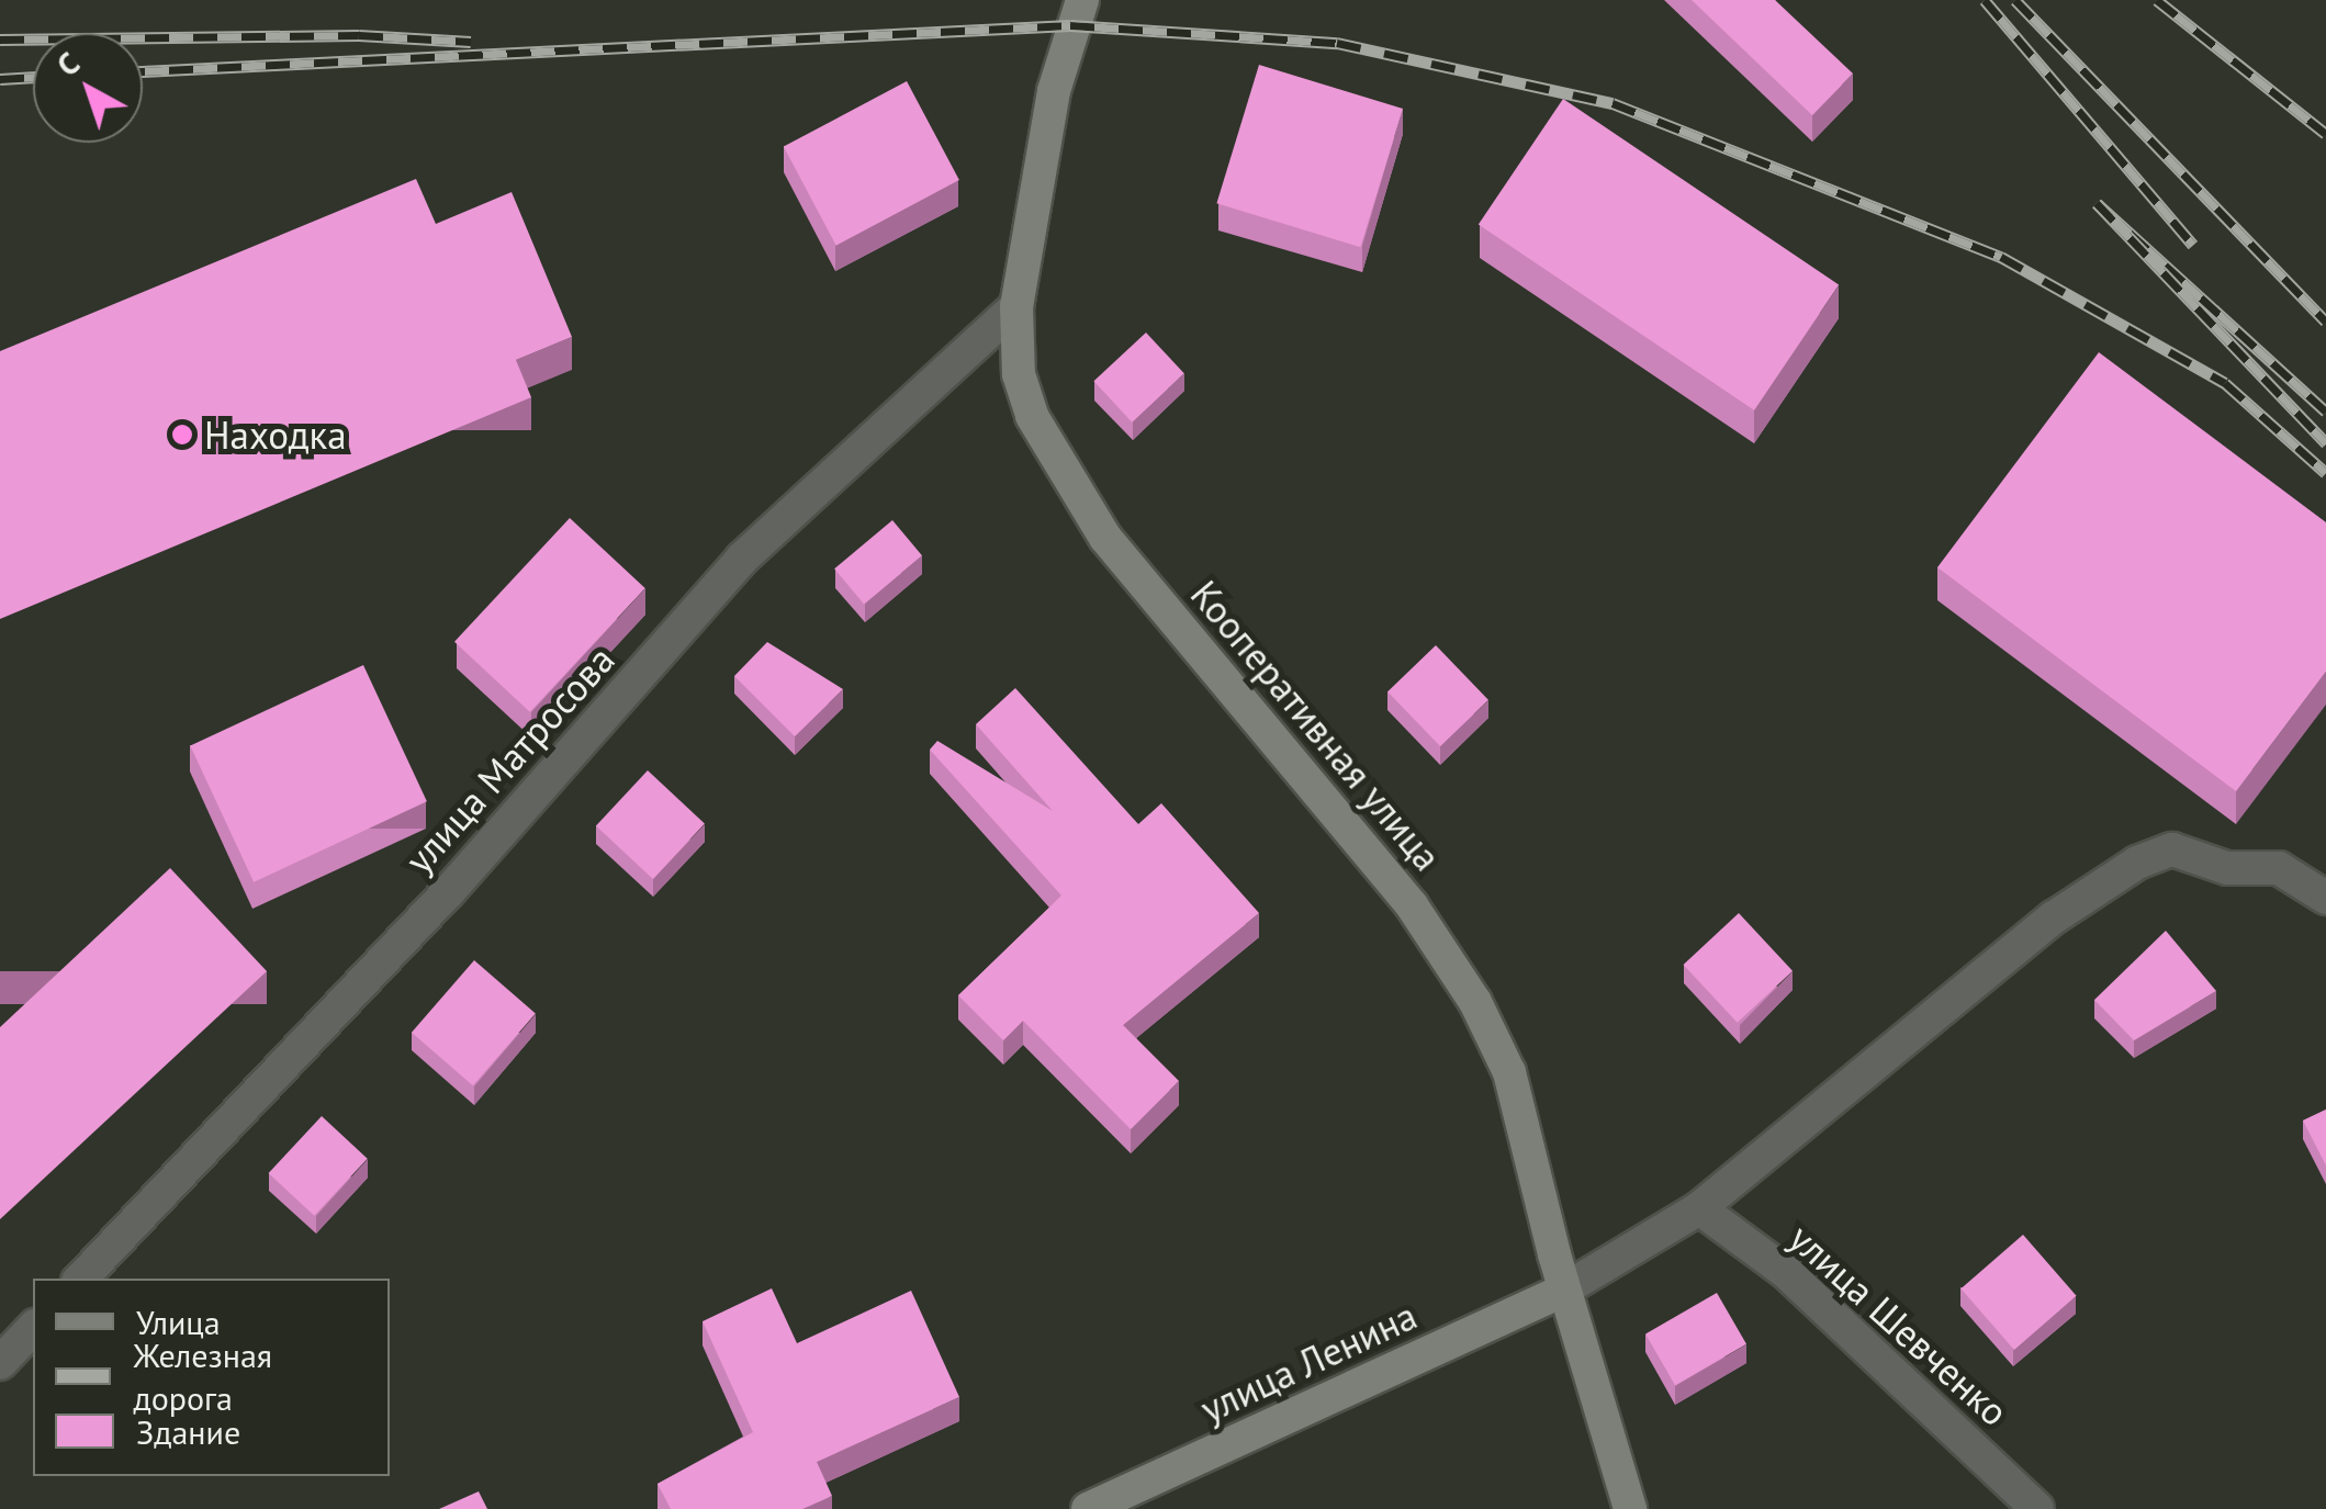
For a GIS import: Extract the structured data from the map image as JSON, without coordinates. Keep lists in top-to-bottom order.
{
  "streets": {
    "main road": ["Кооперативная улица", "улица Ленина"],
    "street": ["улица Матросова", "улица Шевченко"]
  },
  "crossings": [
    ["Кооперативная улица", "улица Матросова"],
    ["Кооперативная улица", "улица Ленина"]
  ],
  "places": ["Находка"],
  "legend": ["Улица", "Железная дорога", "Здание"],
  "north": "top left"
}
